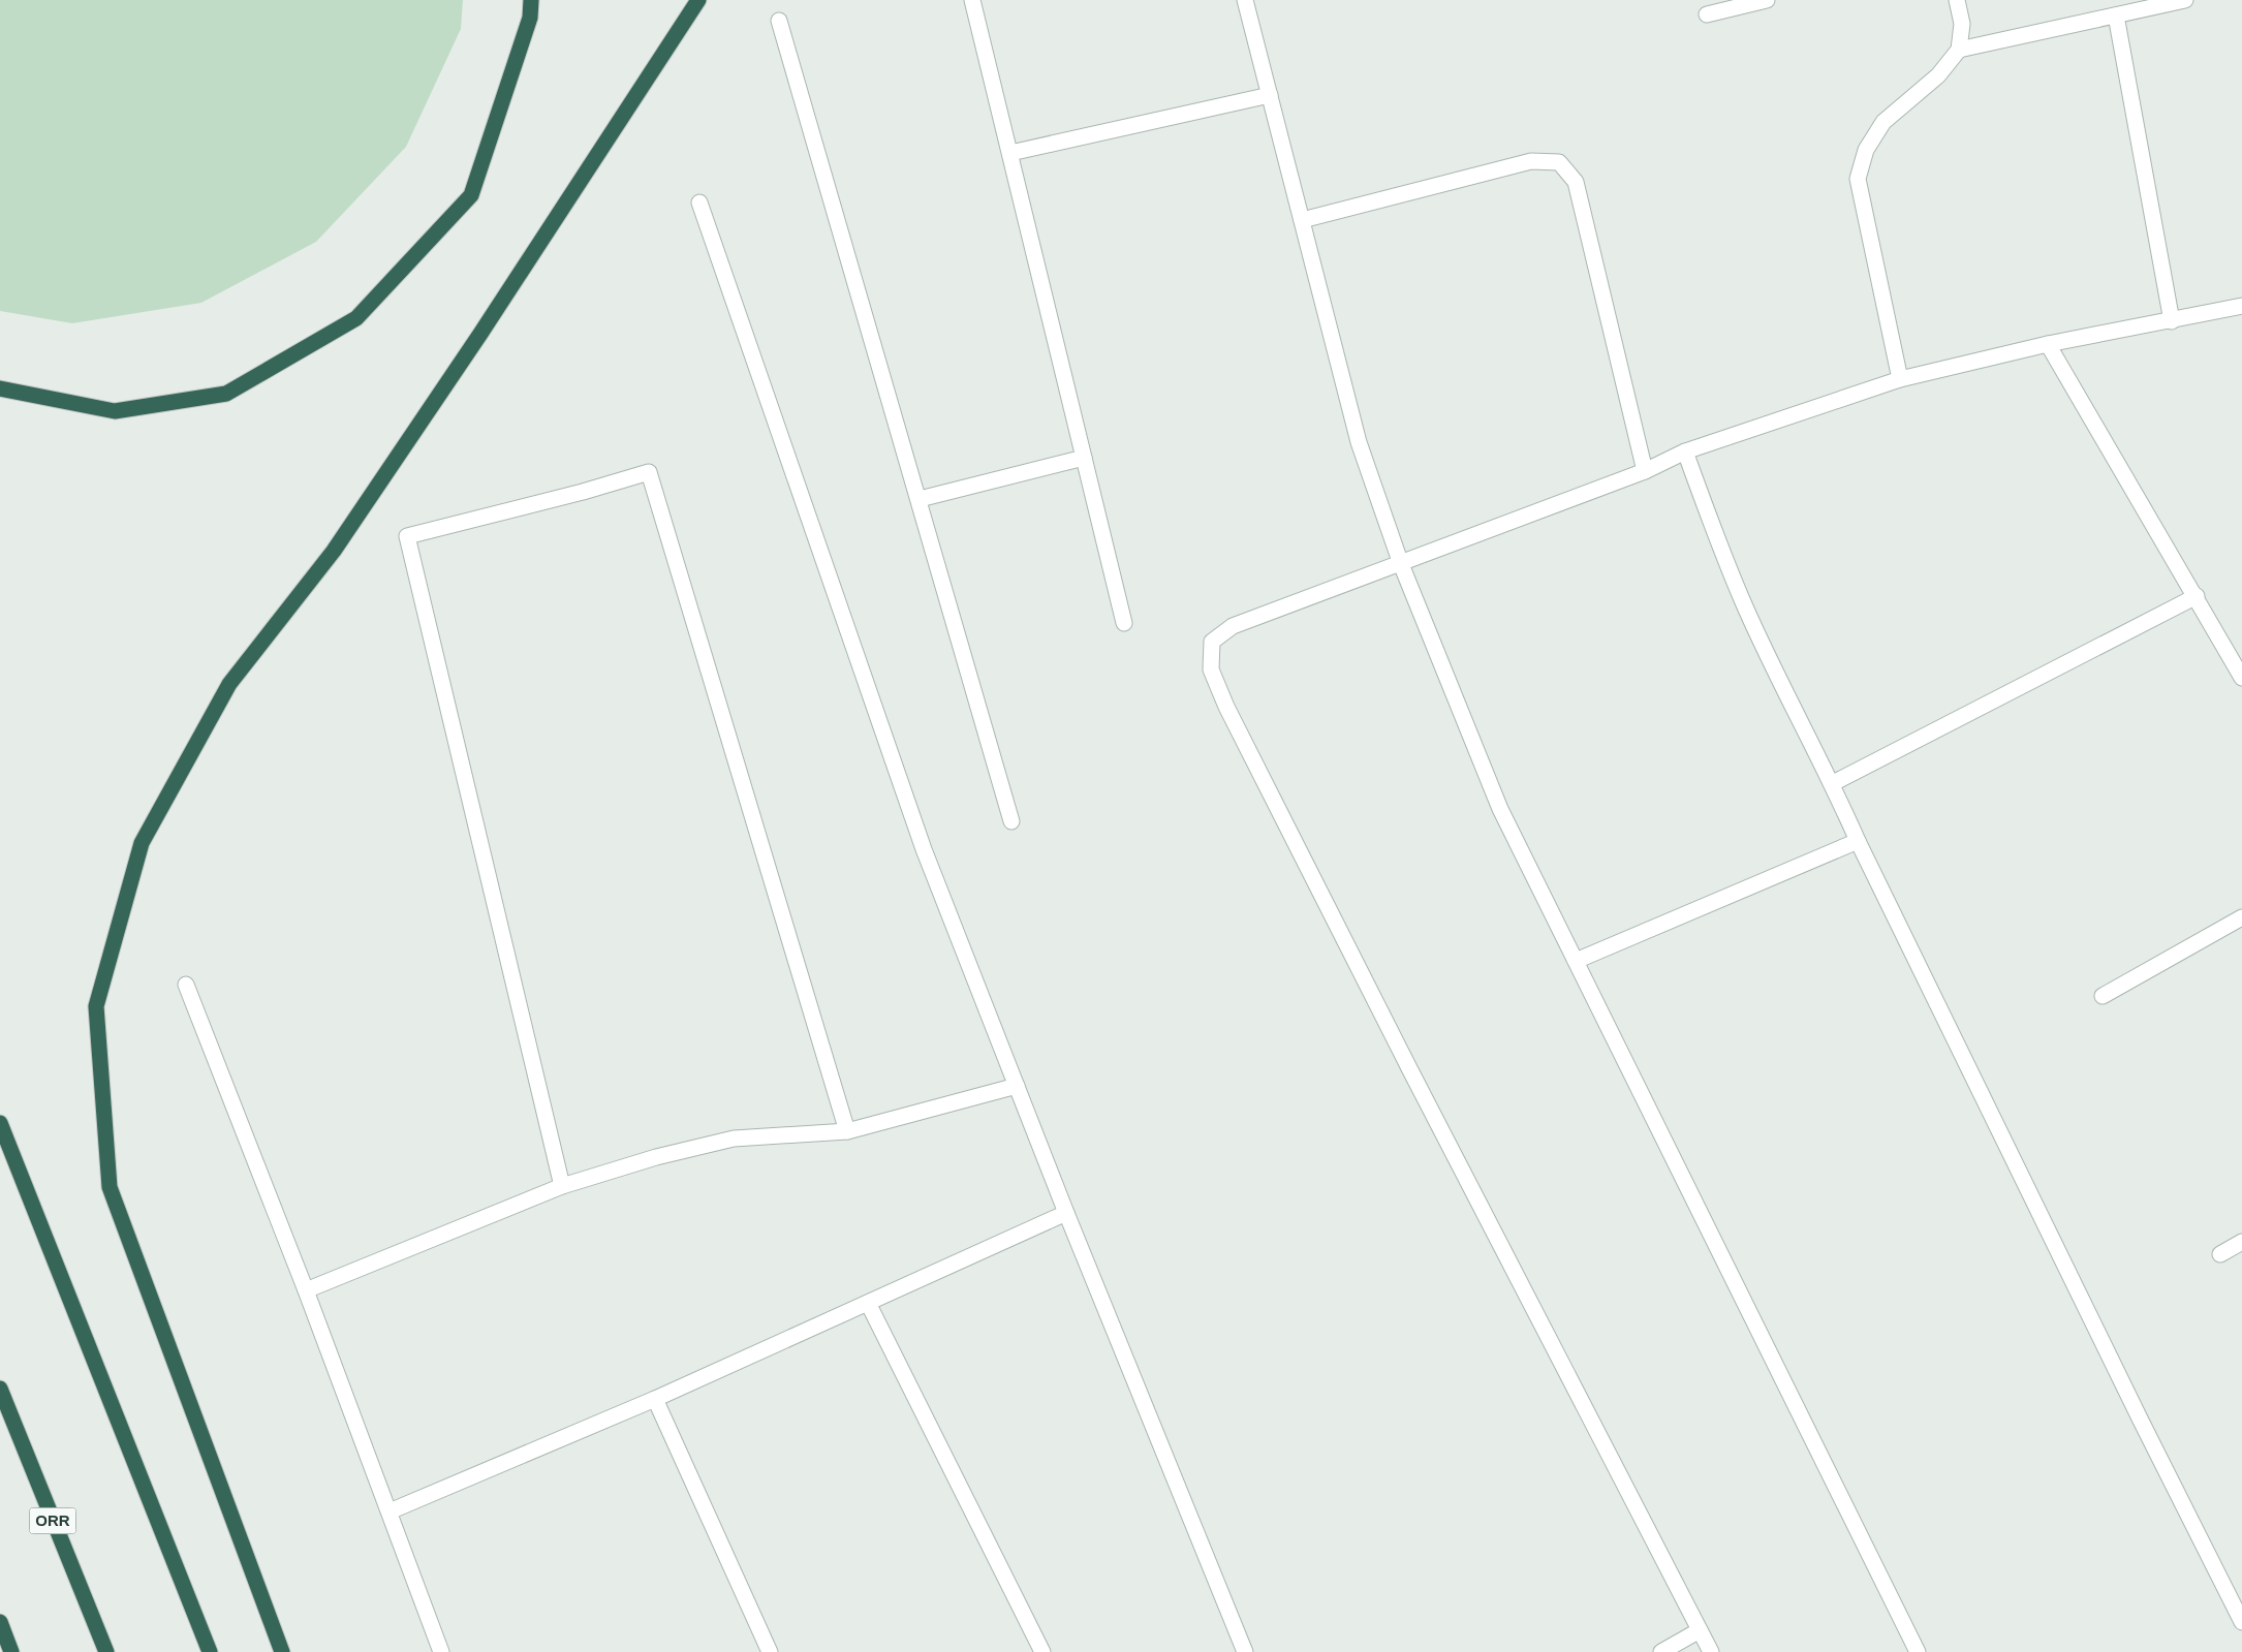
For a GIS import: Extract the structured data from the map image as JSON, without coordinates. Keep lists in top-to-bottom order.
{
  "streets": {
    "highway": ["ORR"]
  }
}
